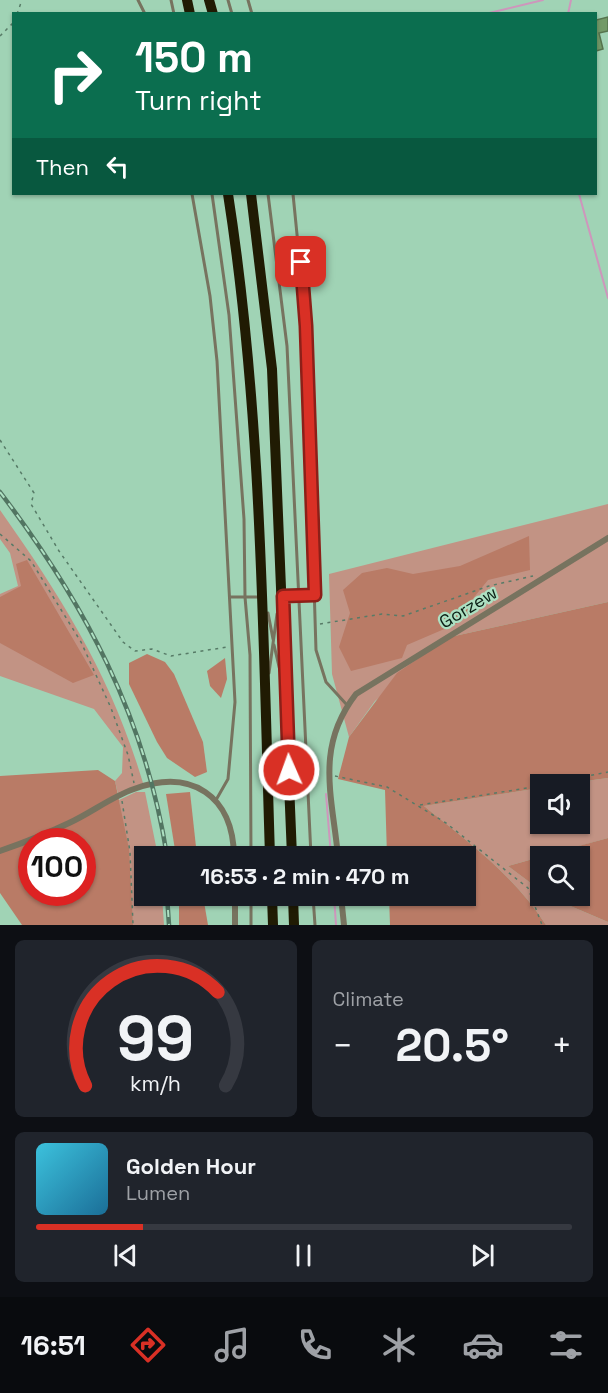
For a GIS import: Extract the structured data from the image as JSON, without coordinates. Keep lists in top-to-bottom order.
{
  "streets": {
    "street": ["Gorzew"]
  },
  "page": {
    "turn": ["150 m", "Turn right"],
    "then": "Then",
    "limit": "100",
    "trip": "16:53 · 2 min · 470 m",
    "tile": "Climate",
    "heat": ["−", "20.5°", "+"],
    "song": ["Golden Hour", "Lumen"],
    "tabs": "16:51",
    "gauge": ["99", "km/h"]
  }
}
